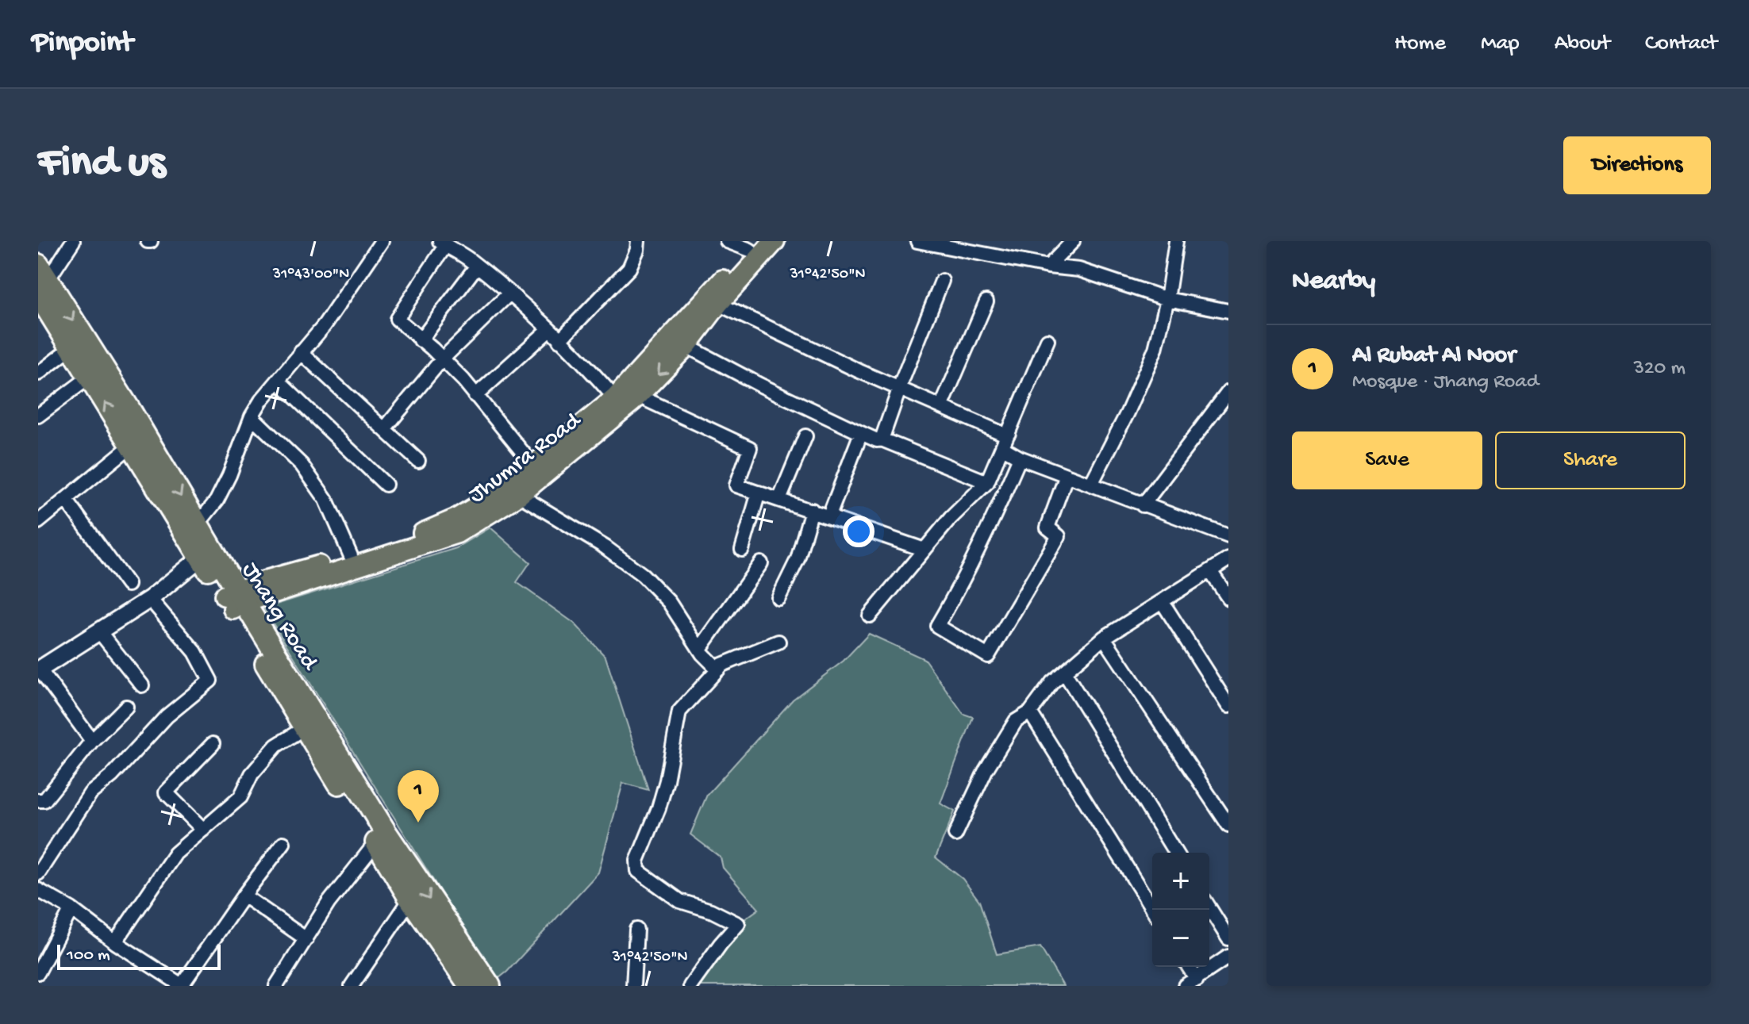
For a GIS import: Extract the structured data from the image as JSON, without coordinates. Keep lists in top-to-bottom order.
{
  "streets": {
    "highway": ["Jhang Road"],
    "main road": ["Jhumra Road"]
  },
  "crossings": [
    ["Jhumra Road", "Jhang Road"]
  ],
  "scale_bar": "100 m",
  "page": {
    "header": "Pinpoint",
    "nav": [
      "Home",
      "Map",
      "About",
      "Contact"
    ],
    "buttons": [
      "Directions",
      ["Save", "Share"]
    ],
    "title": "Find us",
    "heading": "Nearby",
    "list": [
      {
        "mark": "1",
        "name": "Al Rubat Al Noor",
        "note": "Mosque · Jhang Road",
        "value": "320 m"
      }
    ],
    "pins": "1",
    "map_buttons": ["+", "−"],
    "scale": "100 m"
  },
  "coordinates": ["31°43'00\"N", "31°42'50\"N"]
}
